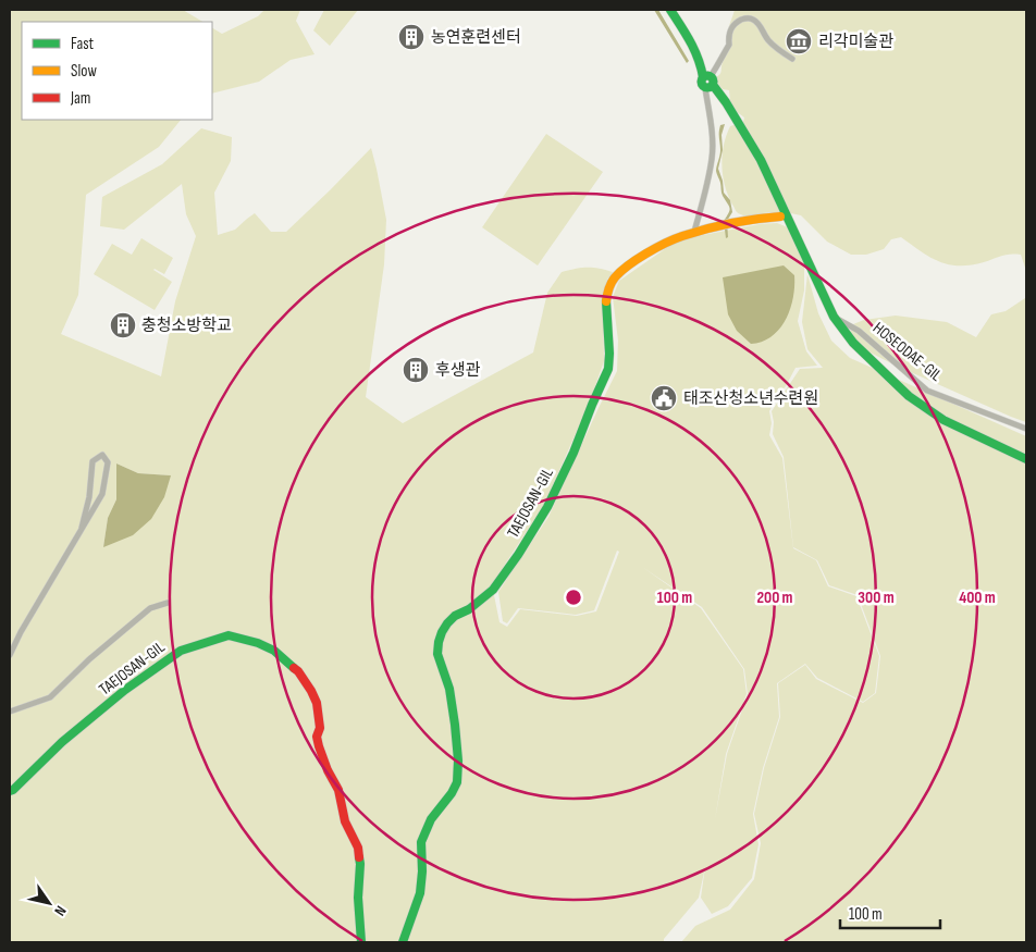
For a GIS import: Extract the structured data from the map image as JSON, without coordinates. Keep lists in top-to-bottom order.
{
  "streets": {
    "street": ["HOSEODAE-GIL", "TAEJOSAN-GIL"]
  },
  "places": {
    "building": ["농연훈련센터", "충청소방학교", "후생관"],
    "museum": ["리각미술관"],
    "public building": ["태조산청소년수련원"]
  },
  "legend": ["Fast", "Slow", "Jam"],
  "scale_bar": "100 m",
  "north": "bottom right",
  "rings": [
    "100 m",
    "200 m",
    "300 m",
    "400 m"
  ]
}
